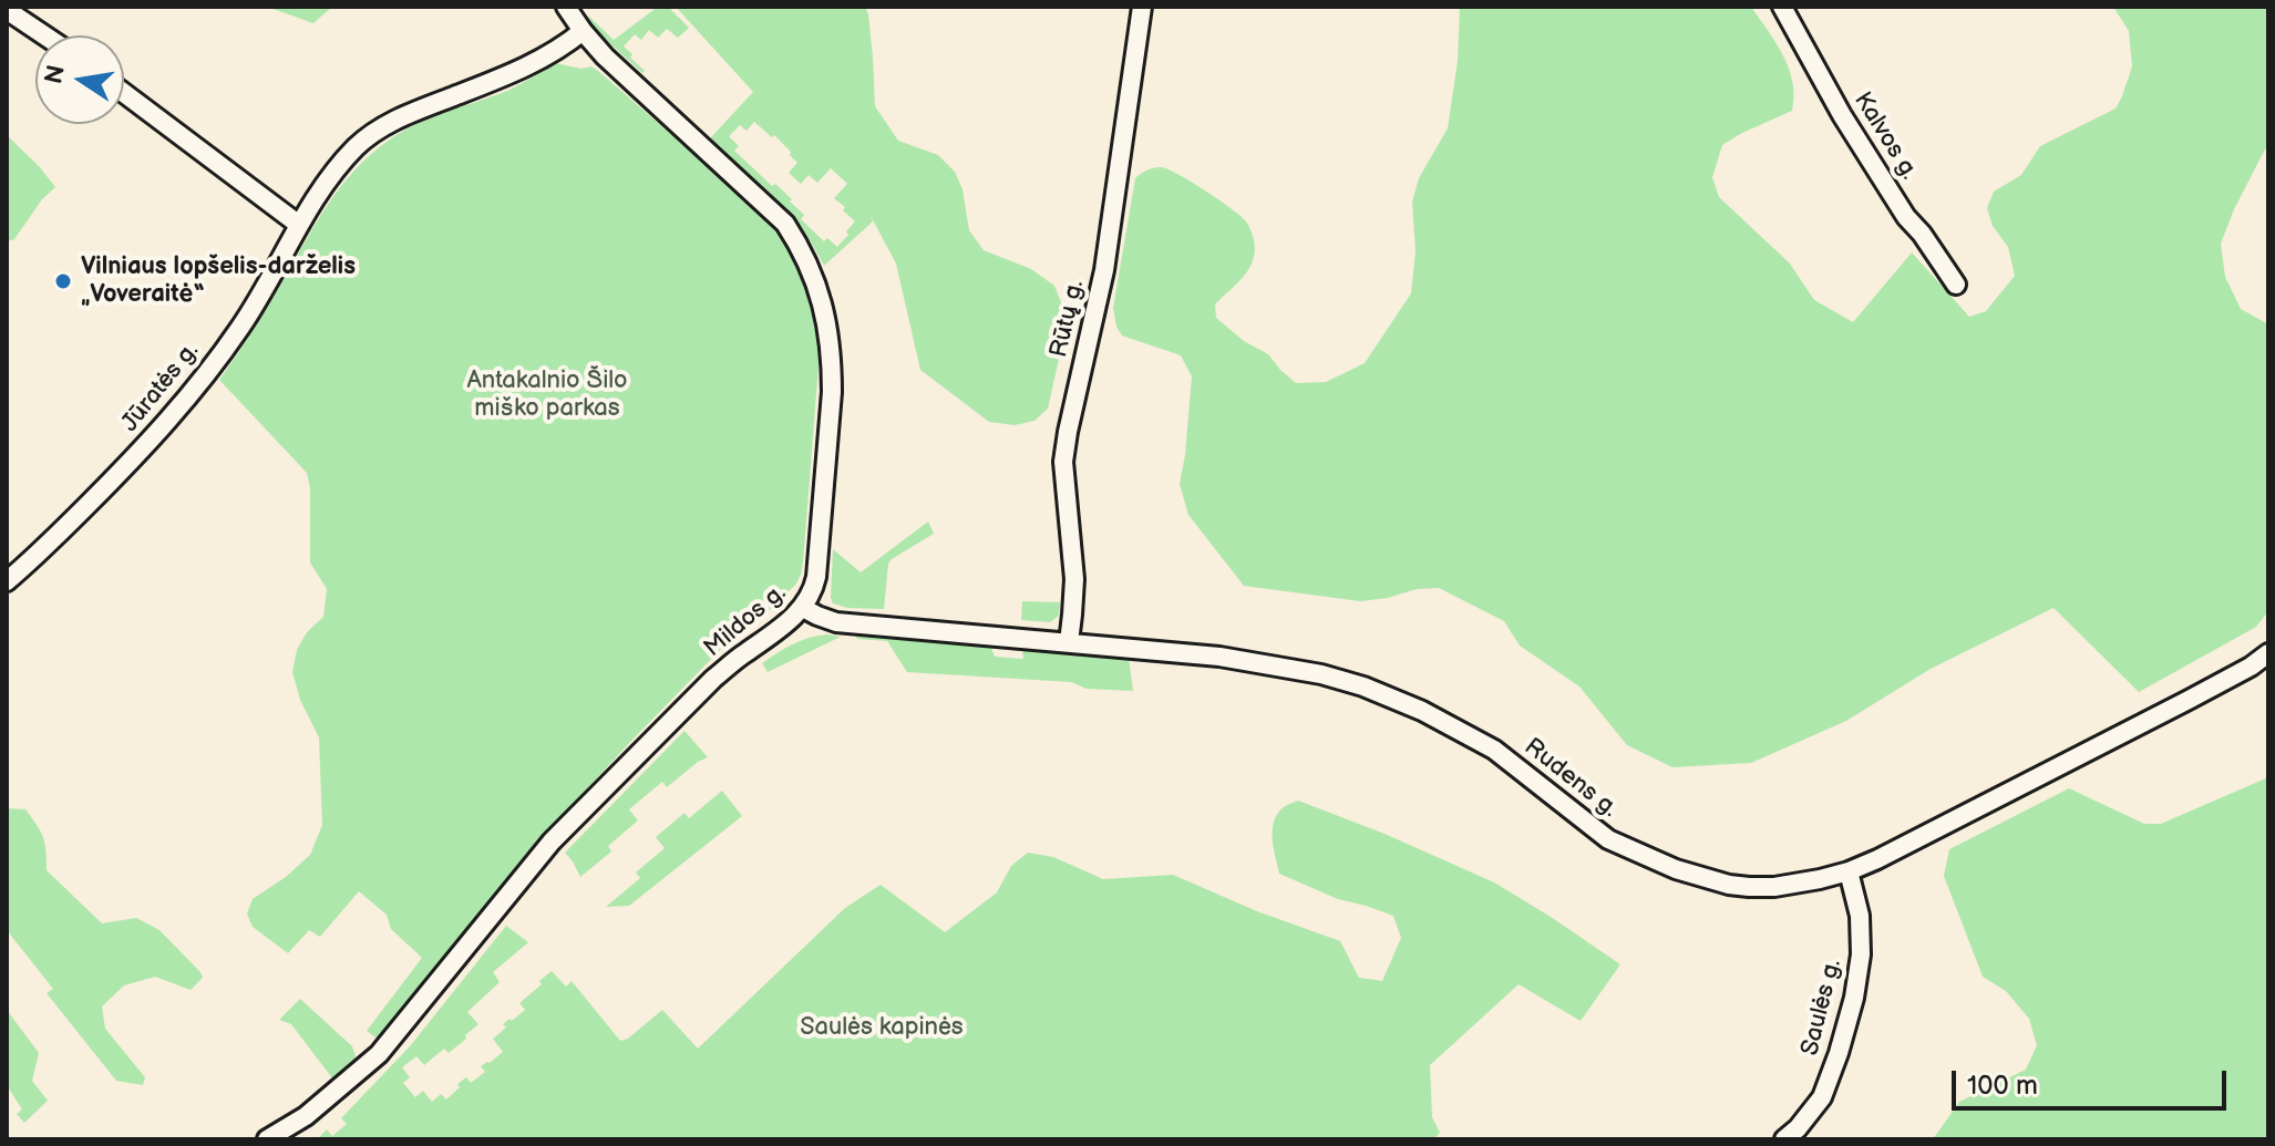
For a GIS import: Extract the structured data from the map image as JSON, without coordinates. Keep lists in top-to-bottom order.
{
  "streets": {
    "street": [
      "Kalvos g.",
      "Rūtų g.",
      "Jūratės g.",
      "Mildos g.",
      "Rudens g.",
      "Saulės g."
    ]
  },
  "crossings": [
    ["Rūtų g.", "Rudens g."],
    ["Jūratės g.", "Mildos g."],
    ["Mildos g.", "Rudens g."],
    ["Rudens g.", "Saulės g."]
  ],
  "parks": ["Antakalnio Šilo miško parkas", "Saulės kapinės"],
  "places": ["Vilniaus lopšelis-darželis „Voveraitė“"],
  "scale_bar": "100 m",
  "north": "left"
}
